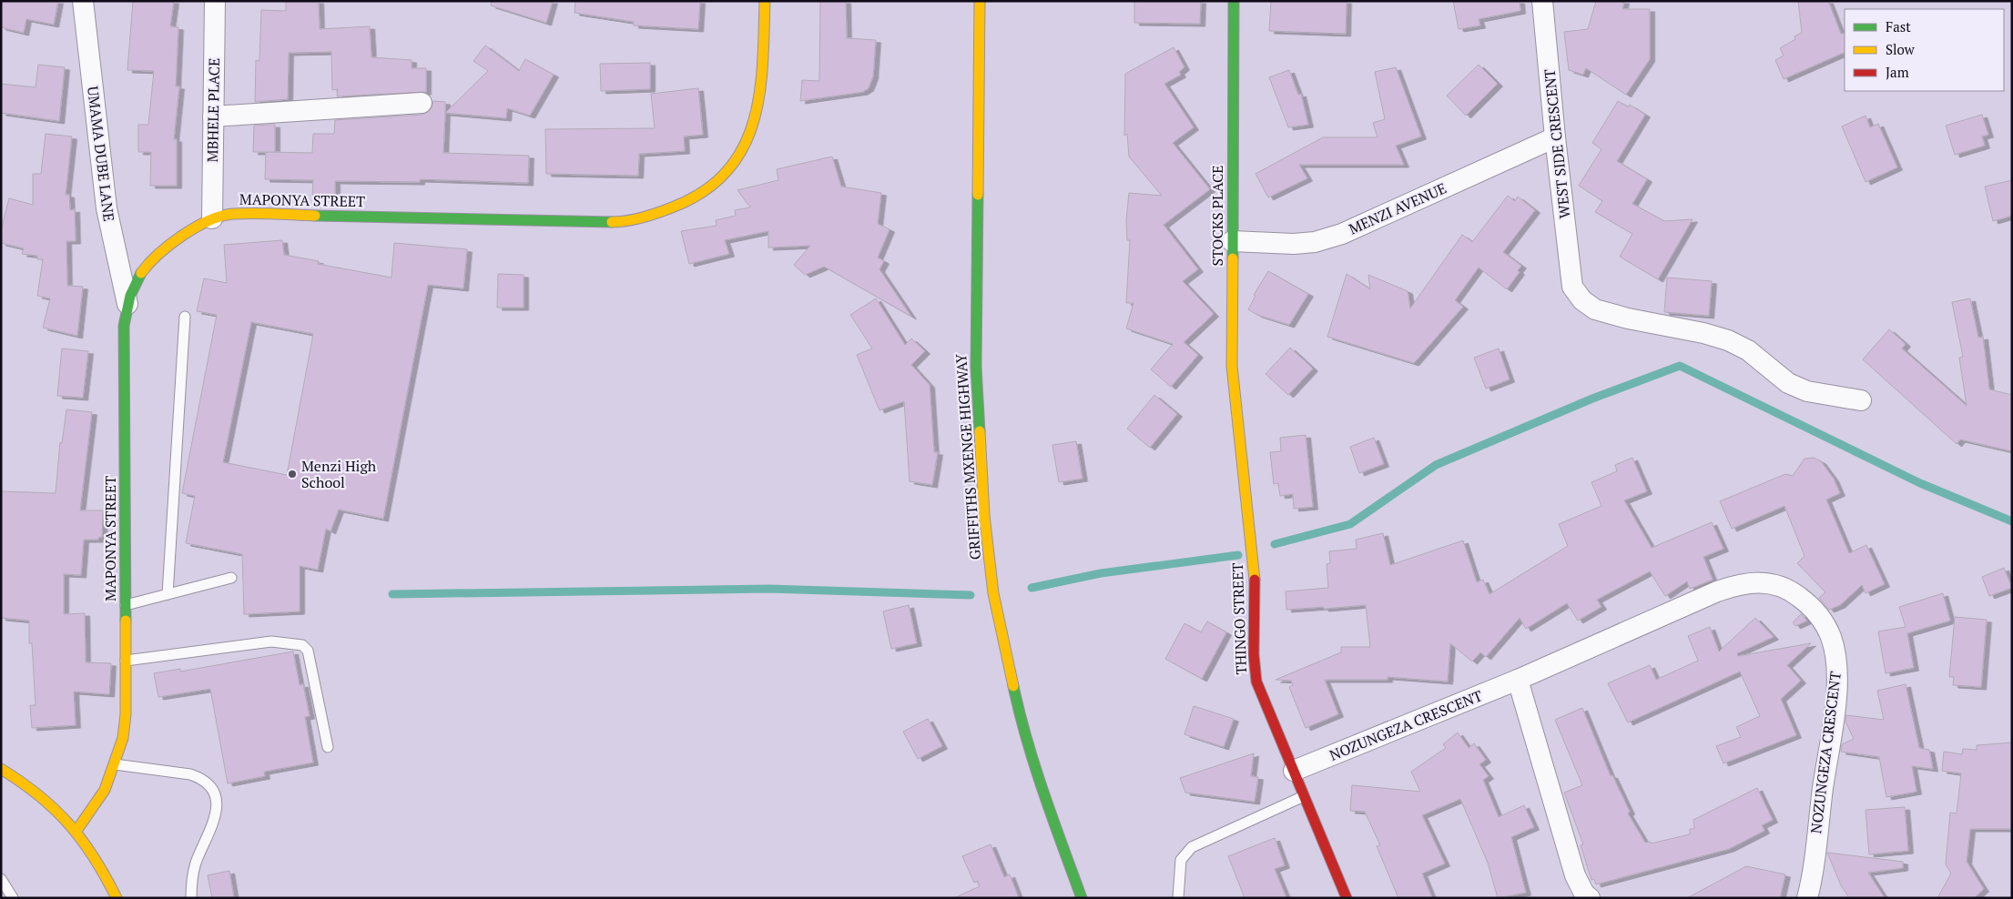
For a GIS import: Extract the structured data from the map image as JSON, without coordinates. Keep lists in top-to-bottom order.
{
  "streets": {
    "street": [
      "MBHELE PLACE",
      "WEST SIDE CRESCENT",
      "UMAMA DUBE LANE",
      "MAPONYA STREET",
      "MENZI AVENUE",
      "STOCKS PLACE",
      "GRIFFITHS MXENGE HIGHWAY",
      "THINGO STREET",
      "NOZUNGEZA CRESCENT"
    ]
  },
  "crossings": [
    ["MBHELE PLACE", "MAPONYA STREET"],
    ["WEST SIDE CRESCENT", "MENZI AVENUE"],
    ["UMAMA DUBE LANE", "MAPONYA STREET"],
    ["MENZI AVENUE", "STOCKS PLACE"],
    ["STOCKS PLACE", "THINGO STREET"],
    ["THINGO STREET", "NOZUNGEZA CRESCENT"]
  ],
  "places": ["Menzi High School"],
  "legend": ["Fast", "Slow", "Jam"]
}
